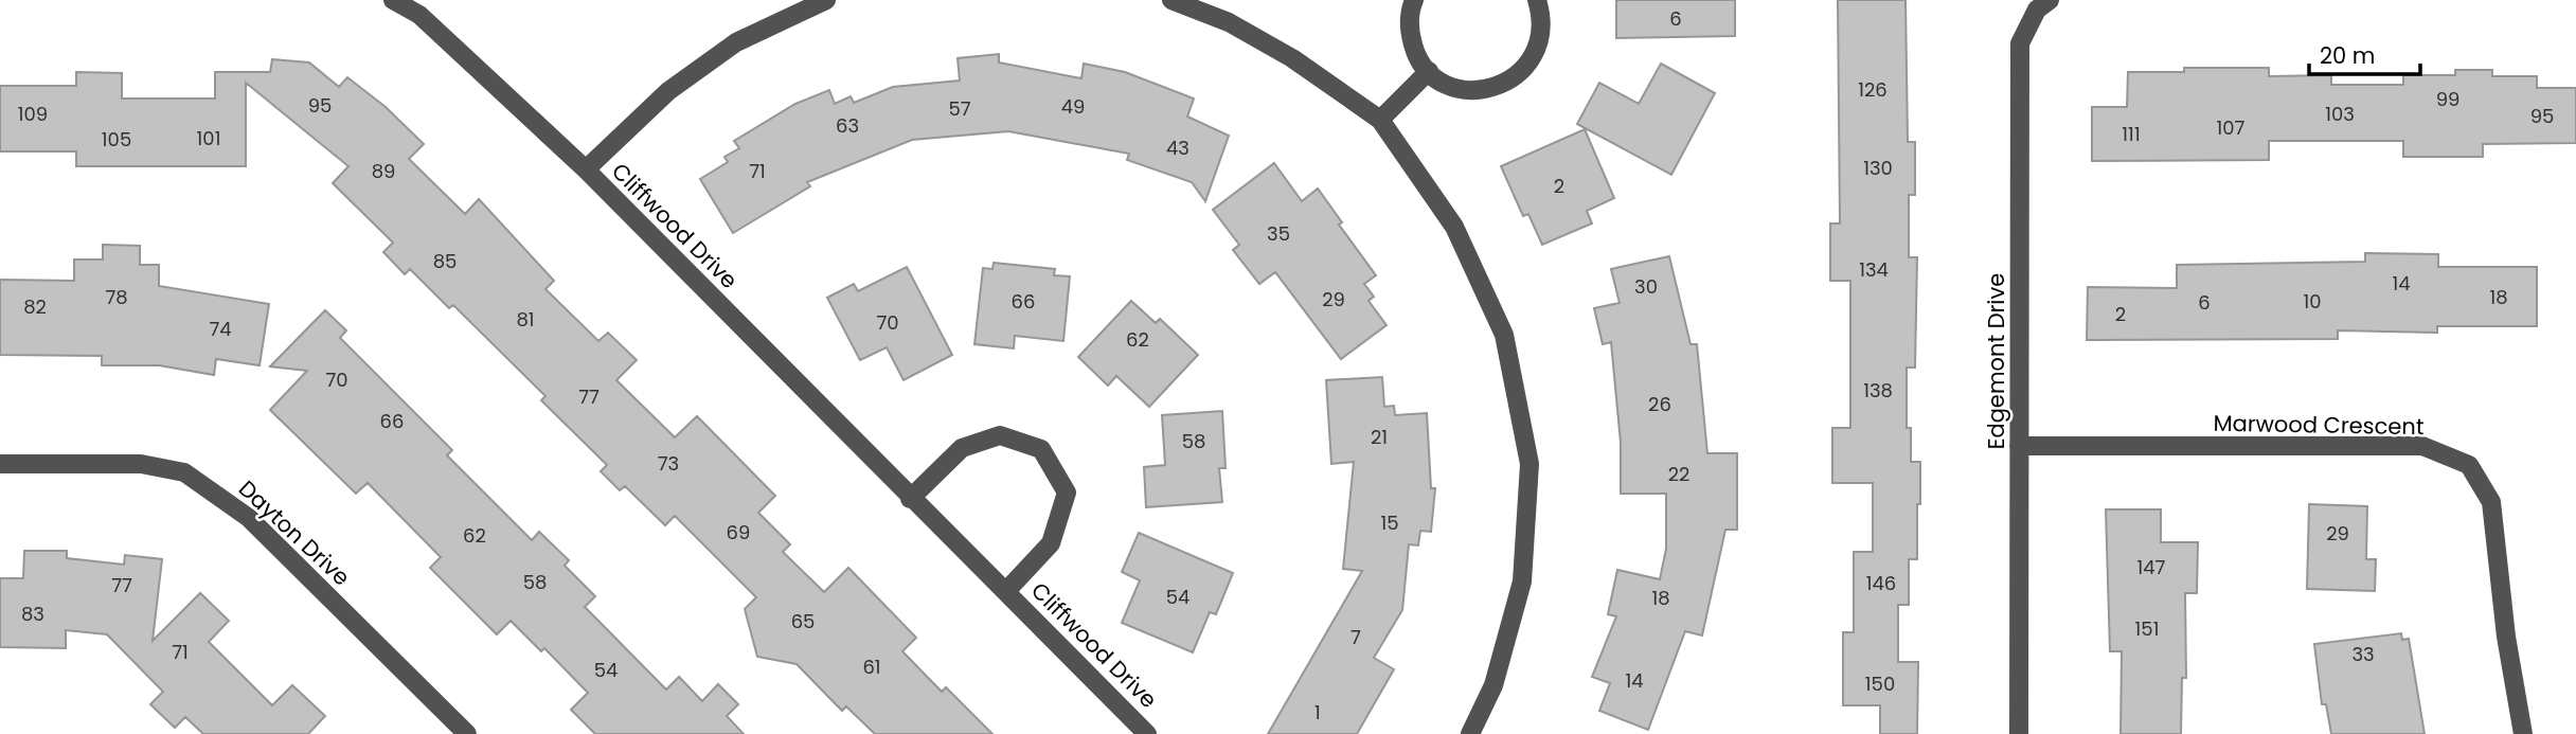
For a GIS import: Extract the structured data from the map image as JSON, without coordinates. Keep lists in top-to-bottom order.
{
  "streets": {
    "street": [
      "Cliffwood Drive",
      "Edgemont Drive",
      "Marwood Crescent",
      "Dayton Drive"
    ]
  },
  "crossings": [
    ["Edgemont Drive", "Marwood Crescent"]
  ],
  "house_numbers": [
    "6",
    "126",
    "99",
    "95",
    "49",
    "57",
    "109",
    "103",
    "95",
    "63",
    "107",
    "111",
    "101",
    "105",
    "43",
    "130",
    "89",
    "71",
    "2",
    "35",
    "85",
    "134",
    "14",
    "30",
    "78",
    "18",
    "29",
    "66",
    "10",
    "6",
    "82",
    "2",
    "81",
    "70",
    "74",
    "62",
    "70",
    "138",
    "77",
    "26",
    "66",
    "21",
    "58",
    "73",
    "22",
    "15",
    "69",
    "29",
    "62",
    "147",
    "58",
    "146",
    "77",
    "54",
    "18",
    "83",
    "65",
    "151",
    "7",
    "71",
    "33",
    "61",
    "54",
    "14",
    "150",
    "1"
  ],
  "scale_bar": "20 m"
}
